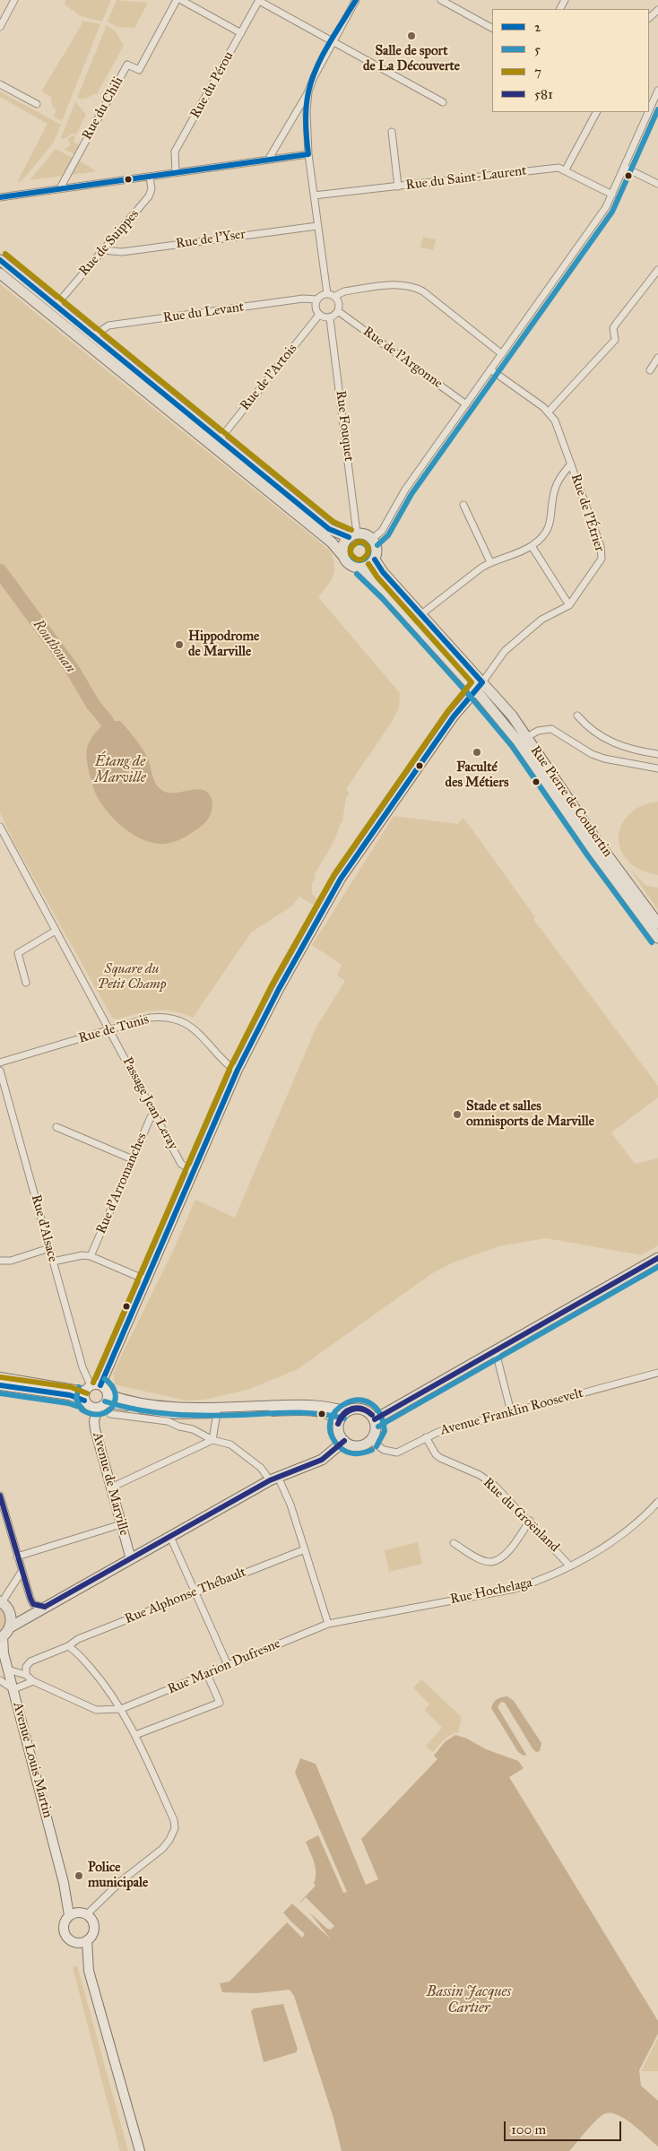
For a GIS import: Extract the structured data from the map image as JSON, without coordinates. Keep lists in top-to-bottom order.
{
  "streets": {
    "main road": ["Rue Pierre de Coubertin"],
    "street": [
      "Rue du Pérou",
      "Rue du Chili",
      "Rue du Saint-Laurent",
      "Rue de l'Yser",
      "Rue de Suippes",
      "Rue du Levant",
      "Rue de l'Argonne",
      "Rue de l'Artois",
      "Rue Fouquet",
      "Rue de l'Étrier",
      "Rue de Tunis",
      "Passage Jean Leray",
      "Rue d'Arromanches",
      "Rue d'Alsace",
      "Avenue Franklin Roosevelt",
      "Avenue de Marville",
      "Rue du Groënland",
      "Rue Hochelaga",
      "Rue Alphonse Thébault",
      "Rue Marion Dufresne",
      "Avenue Louis Martin"
    ]
  },
  "crossings": [
    ["Rue de l'Yser", "Rue de Suippes"],
    ["Rue du Levant", "Rue de l'Argonne"],
    ["Rue du Levant", "Rue de l'Artois"],
    ["Rue du Levant", "Rue Fouquet"],
    ["Rue de l'Argonne", "Rue de l'Artois"],
    ["Rue de l'Argonne", "Rue Fouquet"],
    ["Rue de l'Artois", "Rue Fouquet"],
    ["Rue de l'Étrier", "Rue Pierre de Coubertin"],
    ["Rue de Tunis", "Passage Jean Leray"],
    ["Passage Jean Leray", "Rue d'Arromanches"],
    ["Avenue Franklin Roosevelt", "Rue du Groënland"],
    ["Rue du Groënland", "Rue Hochelaga"],
    ["Rue Hochelaga", "Rue Marion Dufresne"]
  ],
  "water": ["Routhouan", "Étang de Marville", "Bassin Jacques Cartier"],
  "parks": ["Square du Petit Champ"],
  "places": [
    "Salle de sport de La Découverte",
    "Hippodrome de Marville",
    "Faculté des Métiers",
    "Stade et salles omnisports de Marville",
    "Police municipale"
  ],
  "lines": [
    "transit line 2",
    "transit line 5",
    "transit line 7",
    "transit line 581"
  ],
  "legend": [
    "2",
    "5",
    "7",
    "581"
  ],
  "scale_bar": "100 m"
}
